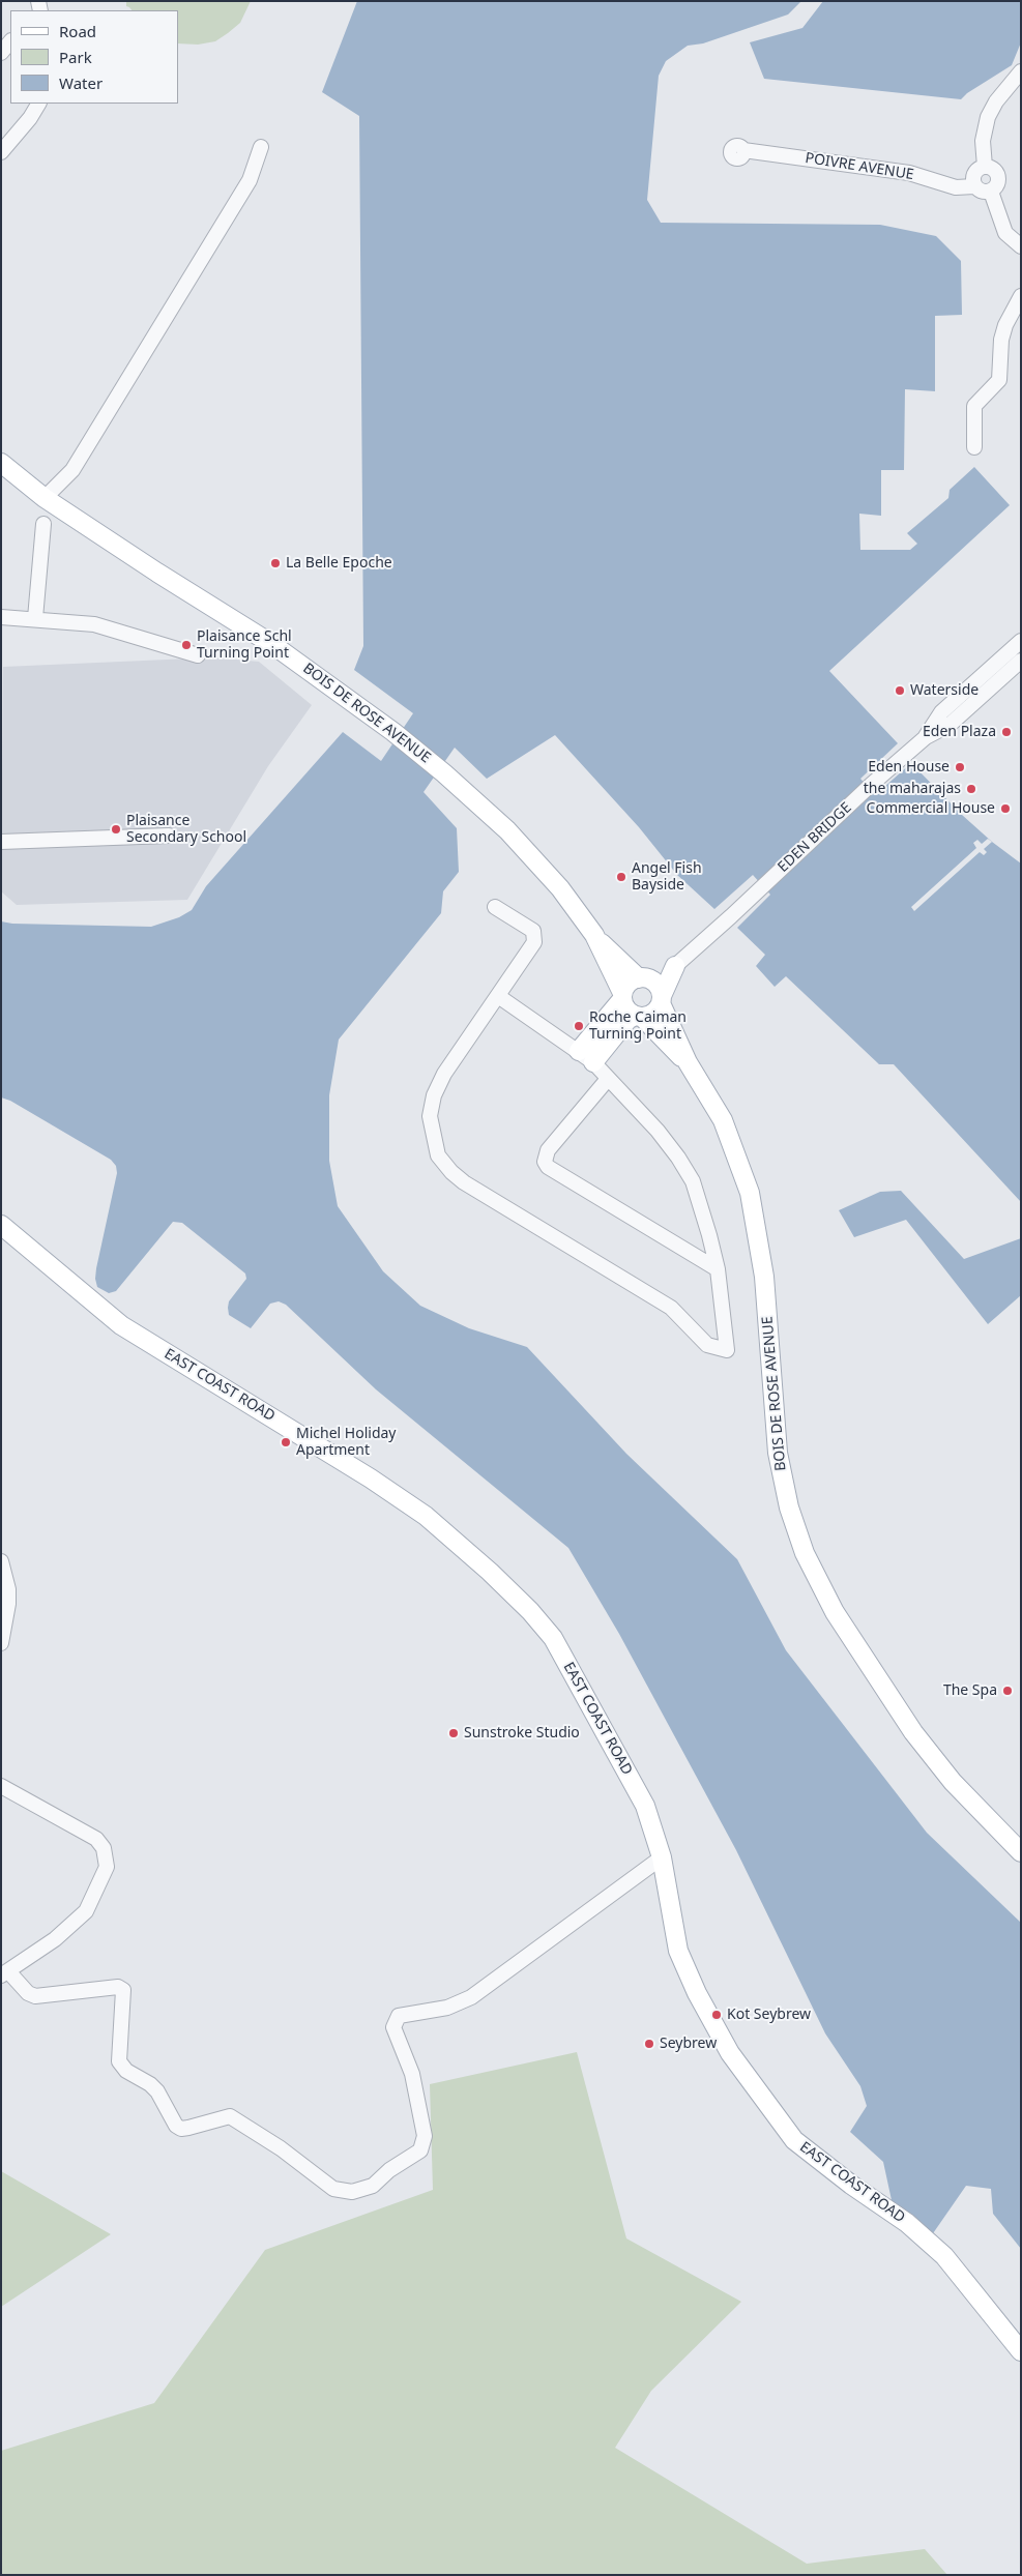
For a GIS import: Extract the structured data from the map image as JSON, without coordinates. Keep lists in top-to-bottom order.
{
  "streets": {
    "main road": ["BOIS DE ROSE AVENUE", "EAST COAST ROAD"],
    "street": ["POIVRE AVENUE", "EDEN BRIDGE"]
  },
  "places": [
    "La Belle Epoche",
    "Plaisance Schl Turning Point",
    "Waterside",
    "Eden Plaza",
    "Eden House",
    "the maharajas",
    "Commercial House",
    "Plaisance Secondary School",
    "Angel Fish Bayside",
    "Roche Caiman Turning Point",
    "Michel Holiday Apartment",
    "The Spa",
    "Sunstroke Studio",
    "Kot Seybrew",
    "Seybrew"
  ],
  "legend": ["Road", "Park", "Water"]
}
